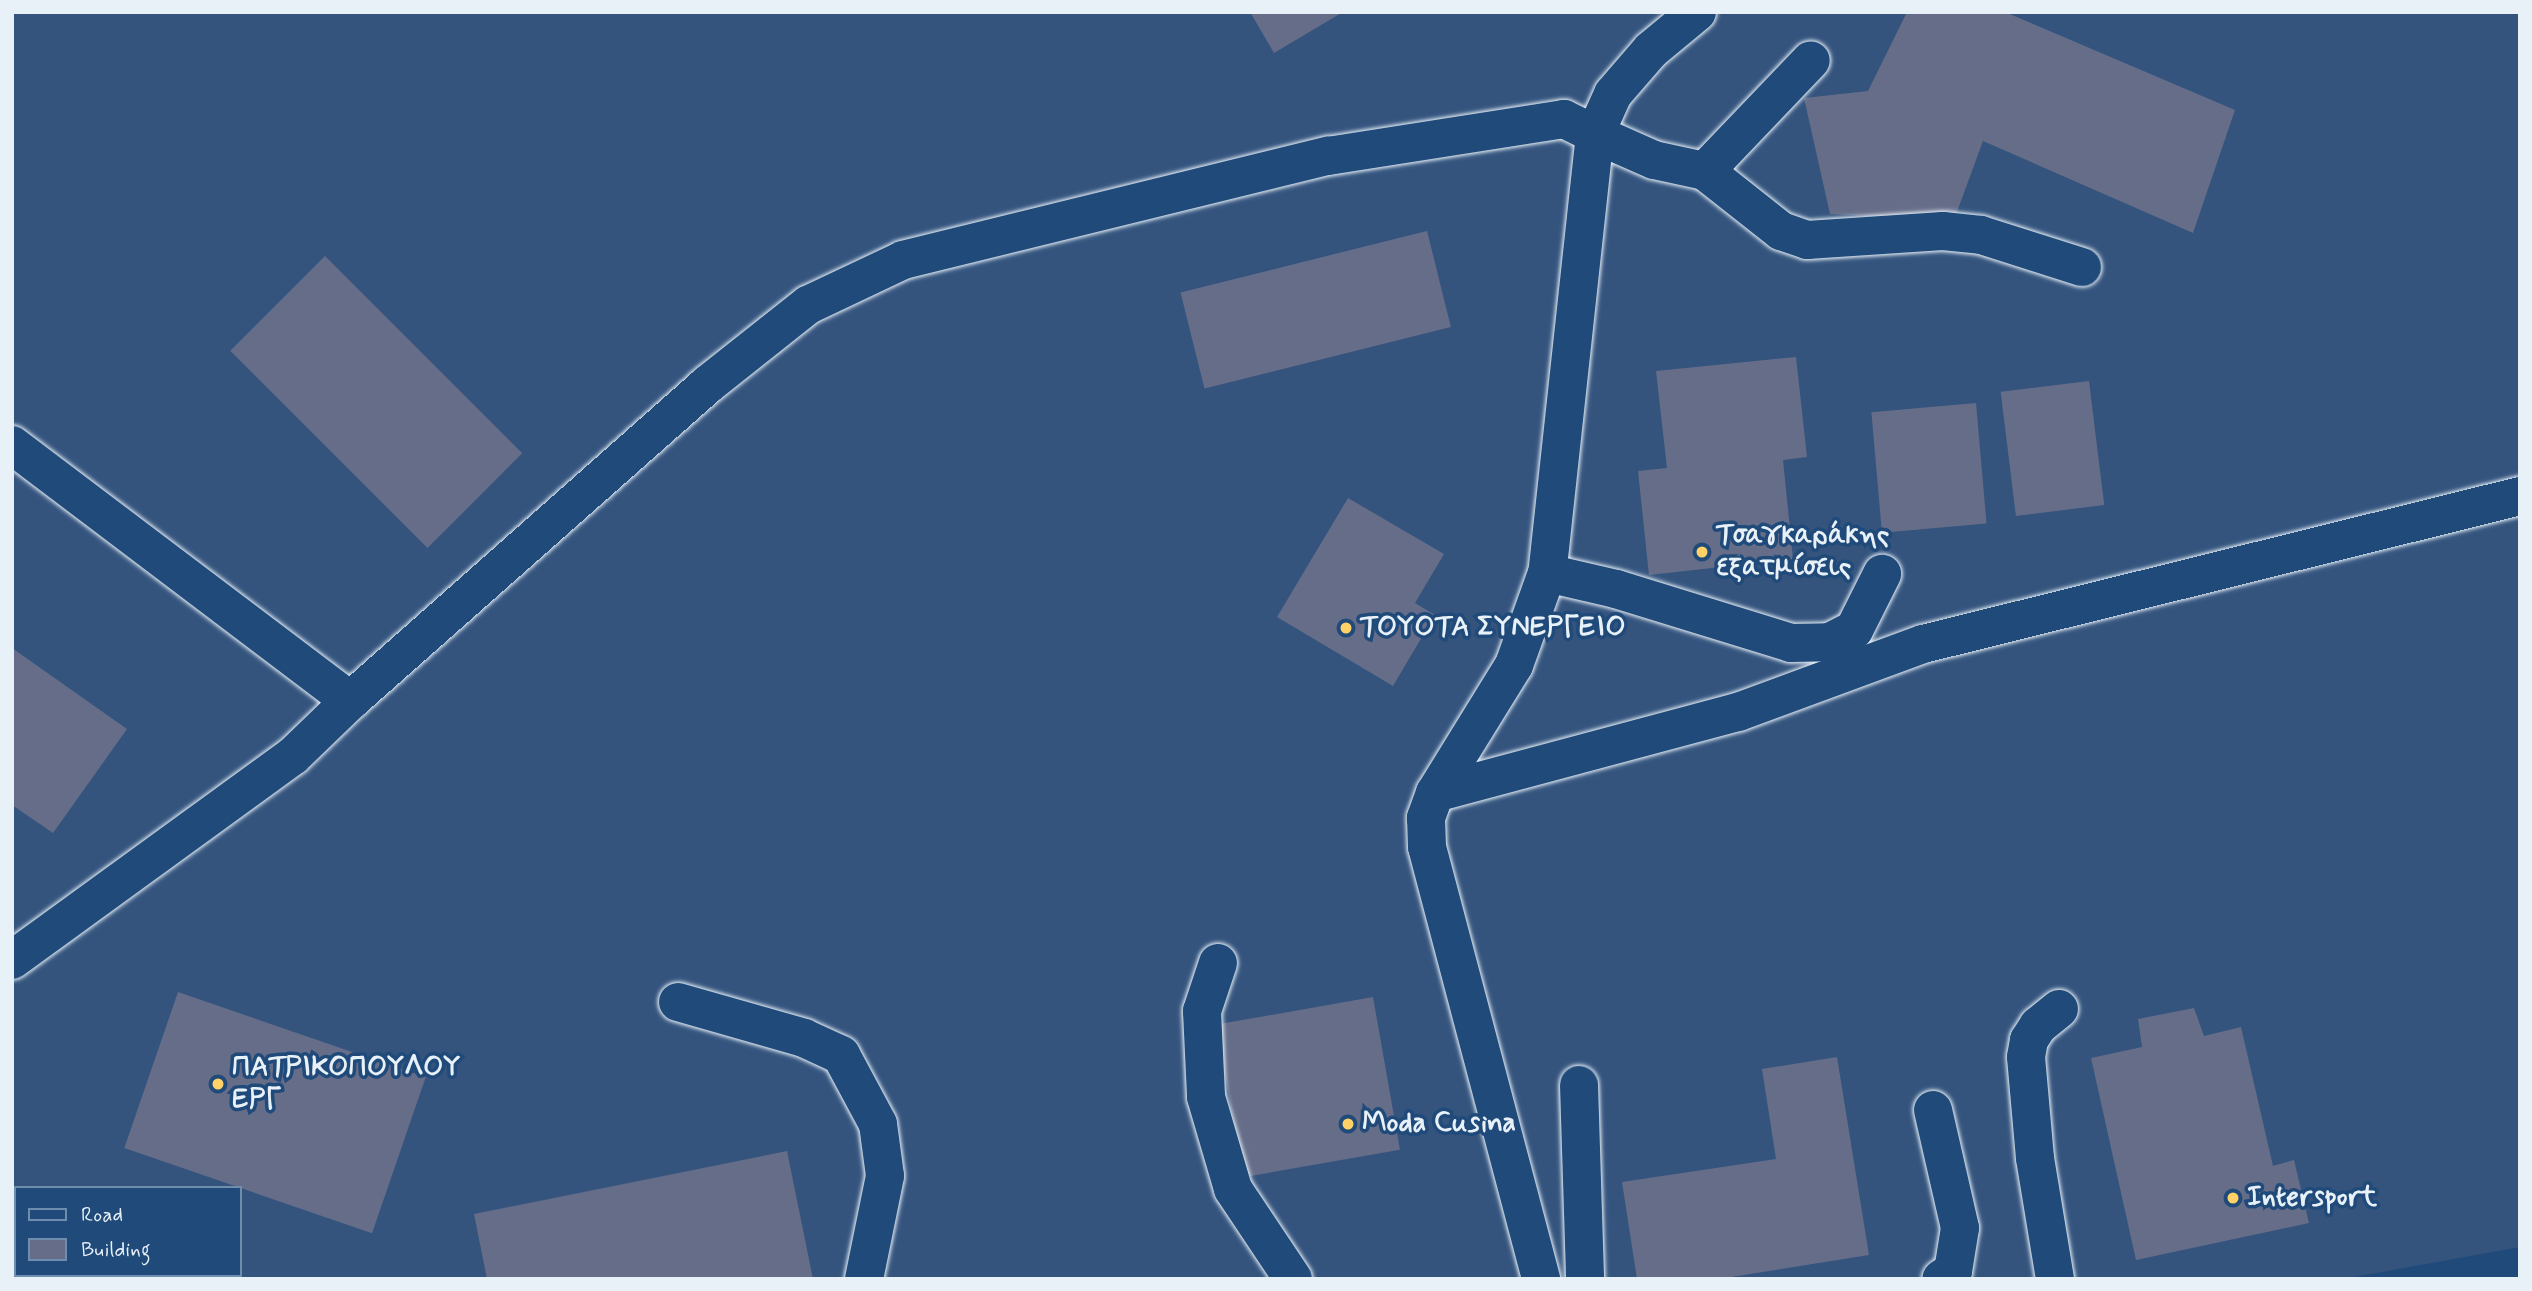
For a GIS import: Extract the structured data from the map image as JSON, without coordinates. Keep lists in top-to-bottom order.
{
  "places": [
    "Τσαγκαράκης εξατμίσεις",
    "ΤΟΥΟΤΑ ΣΥΝΕΡΓΕΙΟ",
    "ΠΑΤΡΙΚΟΠΟΥΛΟΥ ΕΡΓ",
    "Moda Cusina",
    "Intersport"
  ],
  "legend": ["Road", "Building"]
}
